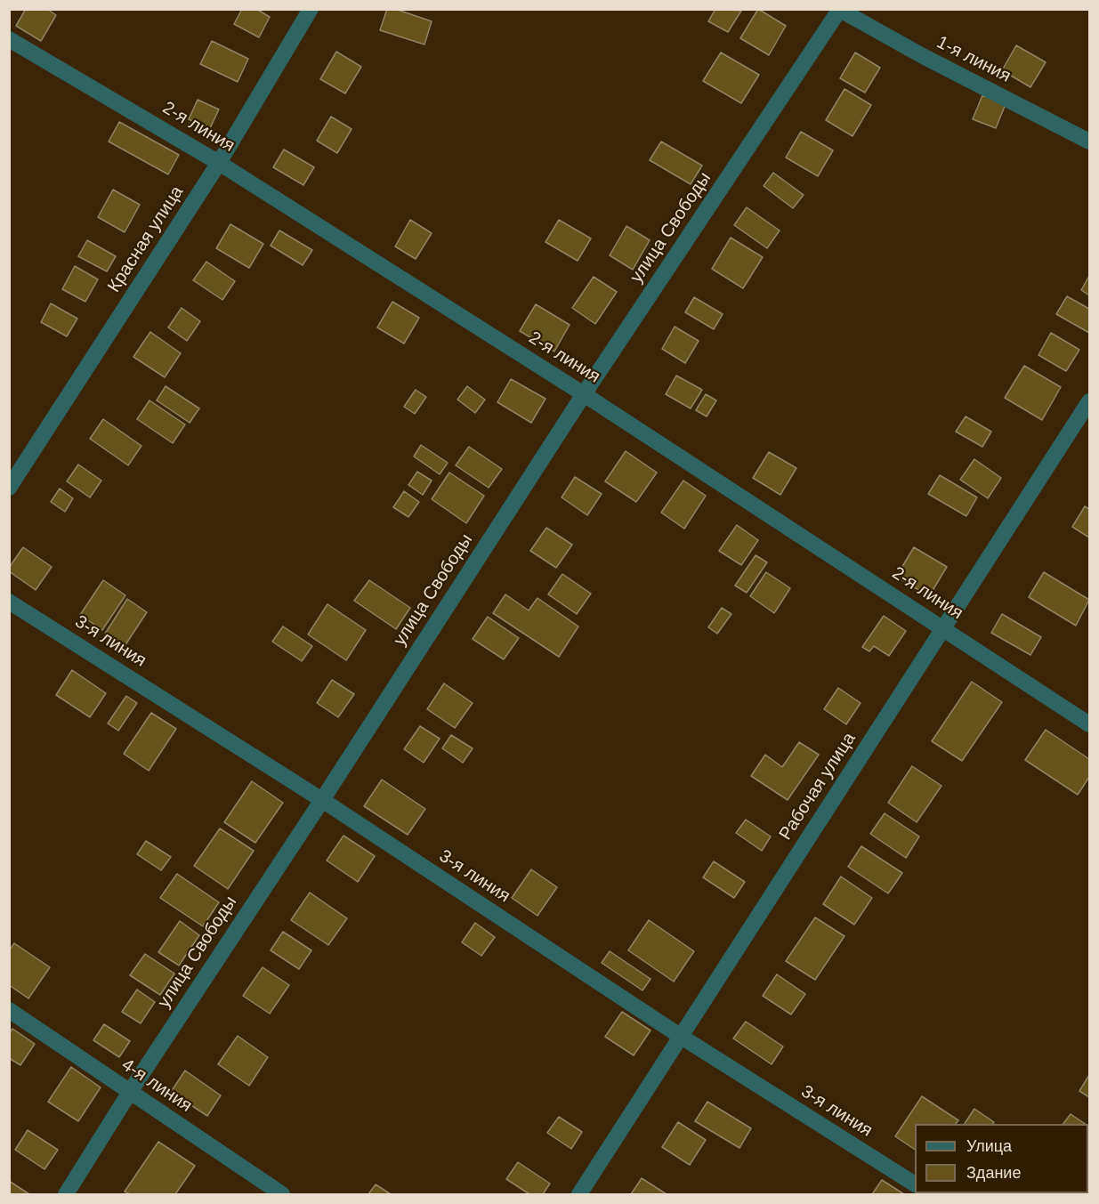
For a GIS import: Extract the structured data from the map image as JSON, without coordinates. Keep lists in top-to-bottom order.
{
  "streets": {
    "street": [
      "1-я линия",
      "2-я линия",
      "улица Свободы",
      "Красная улица",
      "3-я линия",
      "Рабочая улица",
      "4-я линия"
    ]
  },
  "crossings": [
    ["1-я линия", "улица Свободы"],
    ["2-я линия", "улица Свободы"],
    ["2-я линия", "Красная улица"],
    ["2-я линия", "Рабочая улица"],
    ["улица Свободы", "3-я линия"],
    ["улица Свободы", "4-я линия"],
    ["3-я линия", "Рабочая улица"]
  ],
  "legend": ["Улица", "Здание"]
}
